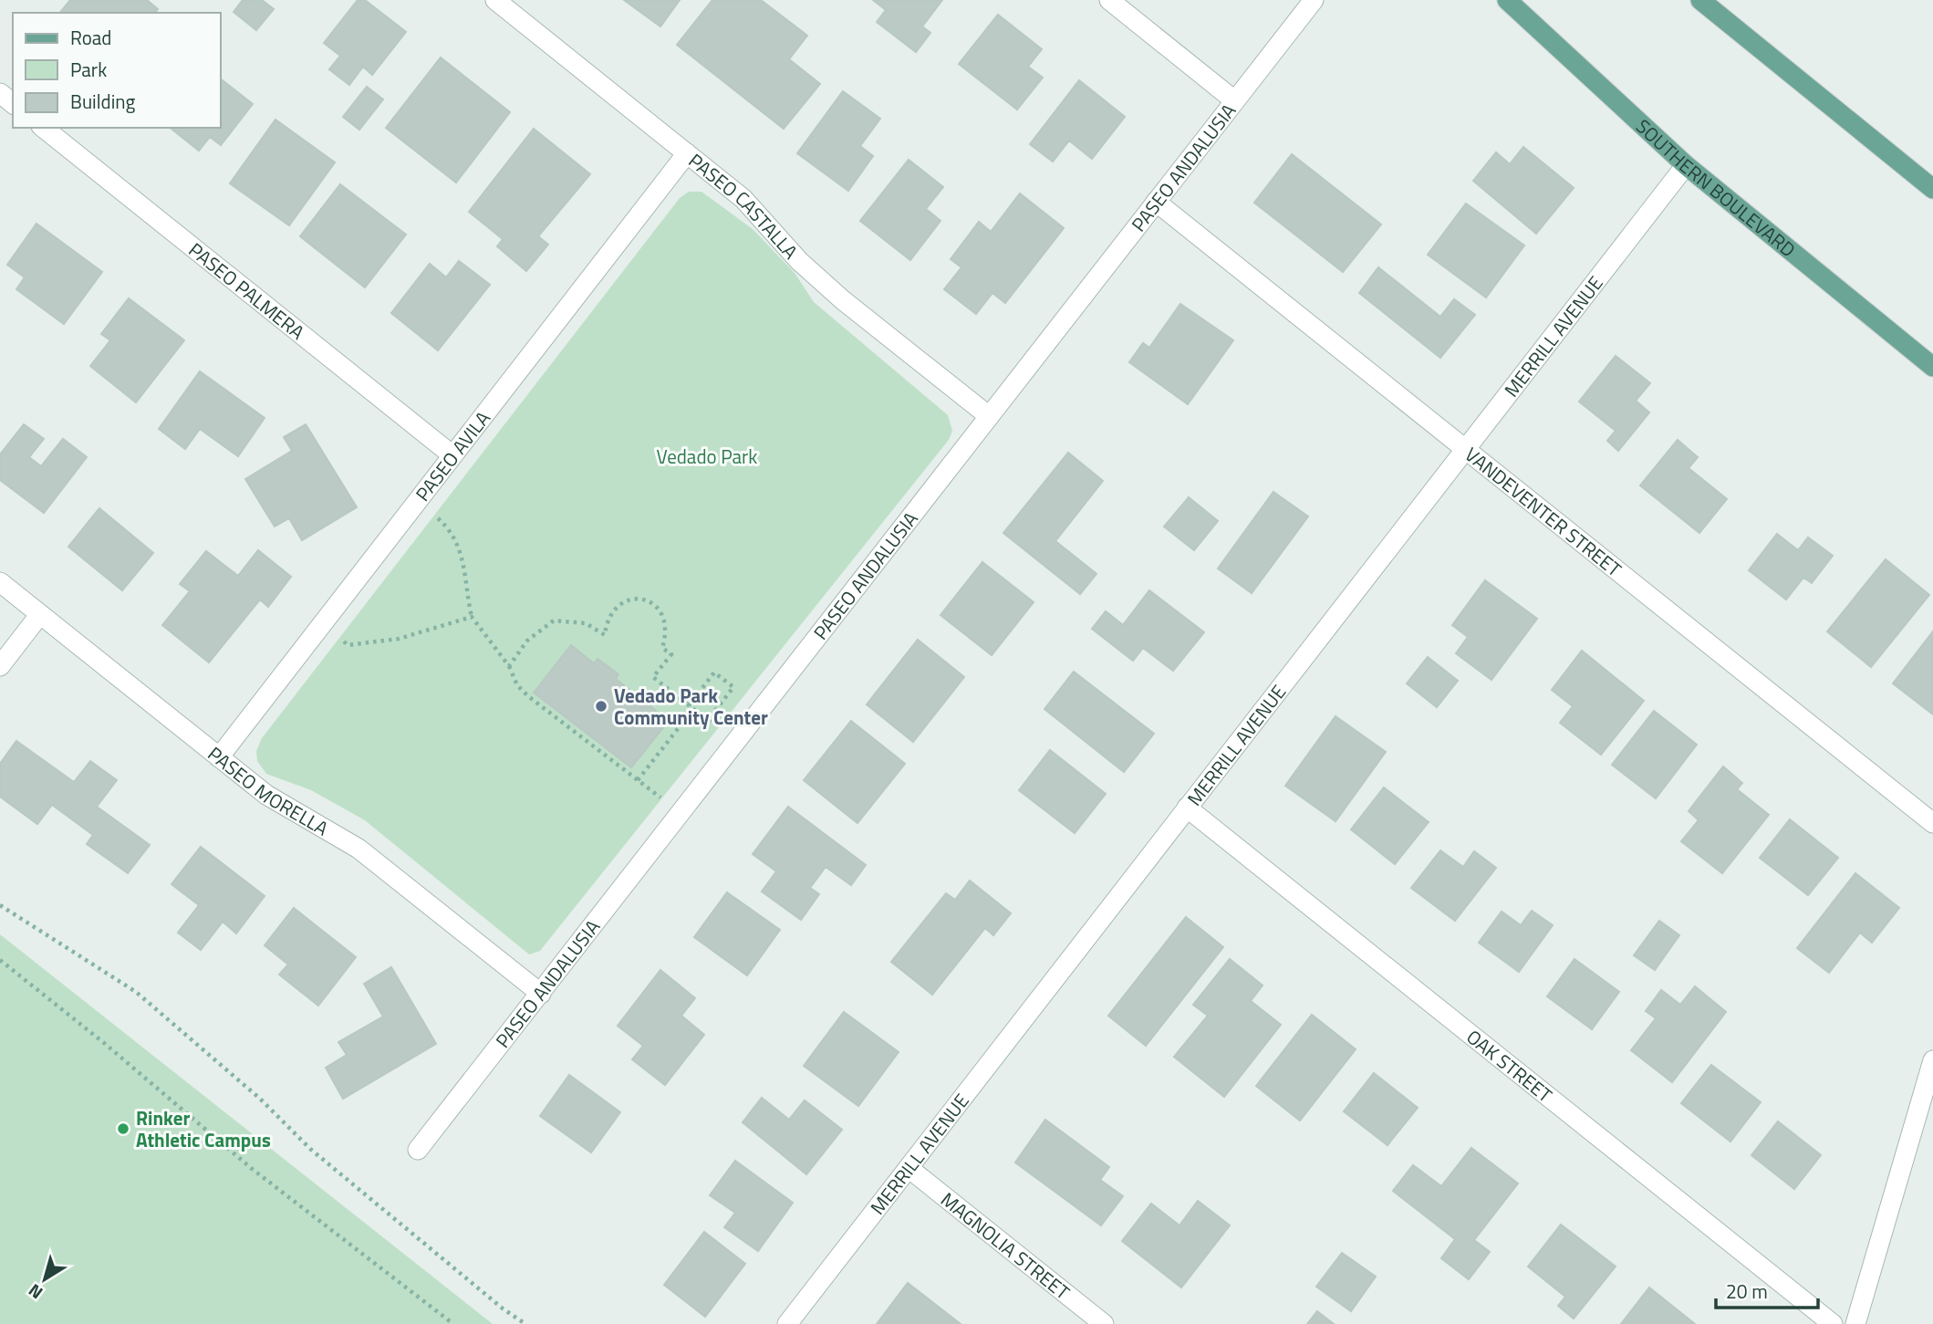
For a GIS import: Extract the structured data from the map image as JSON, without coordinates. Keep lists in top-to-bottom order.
{
  "streets": {
    "main road": ["SOUTHERN BOULEVARD"],
    "street": [
      "PASEO ANDALUSIA",
      "PASEO CASTALLA",
      "PASEO PALMERA",
      "MERRILL AVENUE",
      "PASEO AVILA",
      "VANDEVENTER STREET",
      "PASEO MORELLA",
      "OAK STREET",
      "MAGNOLIA STREET"
    ]
  },
  "crossings": [
    ["PASEO ANDALUSIA", "PASEO CASTALLA"],
    ["PASEO ANDALUSIA", "VANDEVENTER STREET"],
    ["PASEO ANDALUSIA", "PASEO MORELLA"],
    ["SOUTHERN BOULEVARD", "MERRILL AVENUE"],
    ["PASEO CASTALLA", "PASEO AVILA"],
    ["PASEO PALMERA", "PASEO AVILA"],
    ["MERRILL AVENUE", "VANDEVENTER STREET"],
    ["MERRILL AVENUE", "OAK STREET"],
    ["MERRILL AVENUE", "MAGNOLIA STREET"],
    ["PASEO AVILA", "PASEO MORELLA"]
  ],
  "parks": ["Vedado Park"],
  "places": ["Vedado Park Community Center", "Rinker Athletic Campus"],
  "legend": ["Road", "Park", "Building"],
  "scale_bar": "20 m",
  "north": "bottom left"
}
